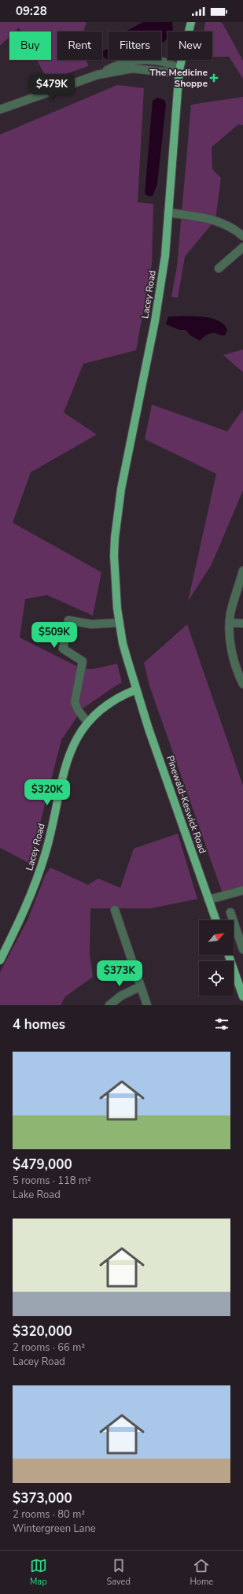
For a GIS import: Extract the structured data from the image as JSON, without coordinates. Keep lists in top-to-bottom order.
{
  "streets": {
    "main road": ["Lacey Road", "Pinewald-Keswick Road"]
  },
  "crossings": [
    ["Lacey Road", "Pinewald-Keswick Road"]
  ],
  "places": {
    "health": ["The Medicine Shoppe"]
  },
  "north": "top right",
  "page": {
    "status": "09:28",
    "chip": [
      "Buy",
      "Rent",
      "Filters",
      "New"
    ],
    "price": [
      "$479K",
      "$509K",
      "$320K",
      "$373K"
    ],
    "heading": "4 homes",
    "list": [
      {
        "name": "$479,000",
        "note": "5 rooms · 118 m² · Lake Road"
      },
      {
        "name": "$320,000",
        "note": "2 rooms · 66 m² · Lacey Road"
      },
      {
        "name": "$373,000",
        "note": "2 rooms · 80 m² · Wintergreen Lane"
      }
    ],
    "tabs": ["Map", "Saved", "Home"]
  }
}
